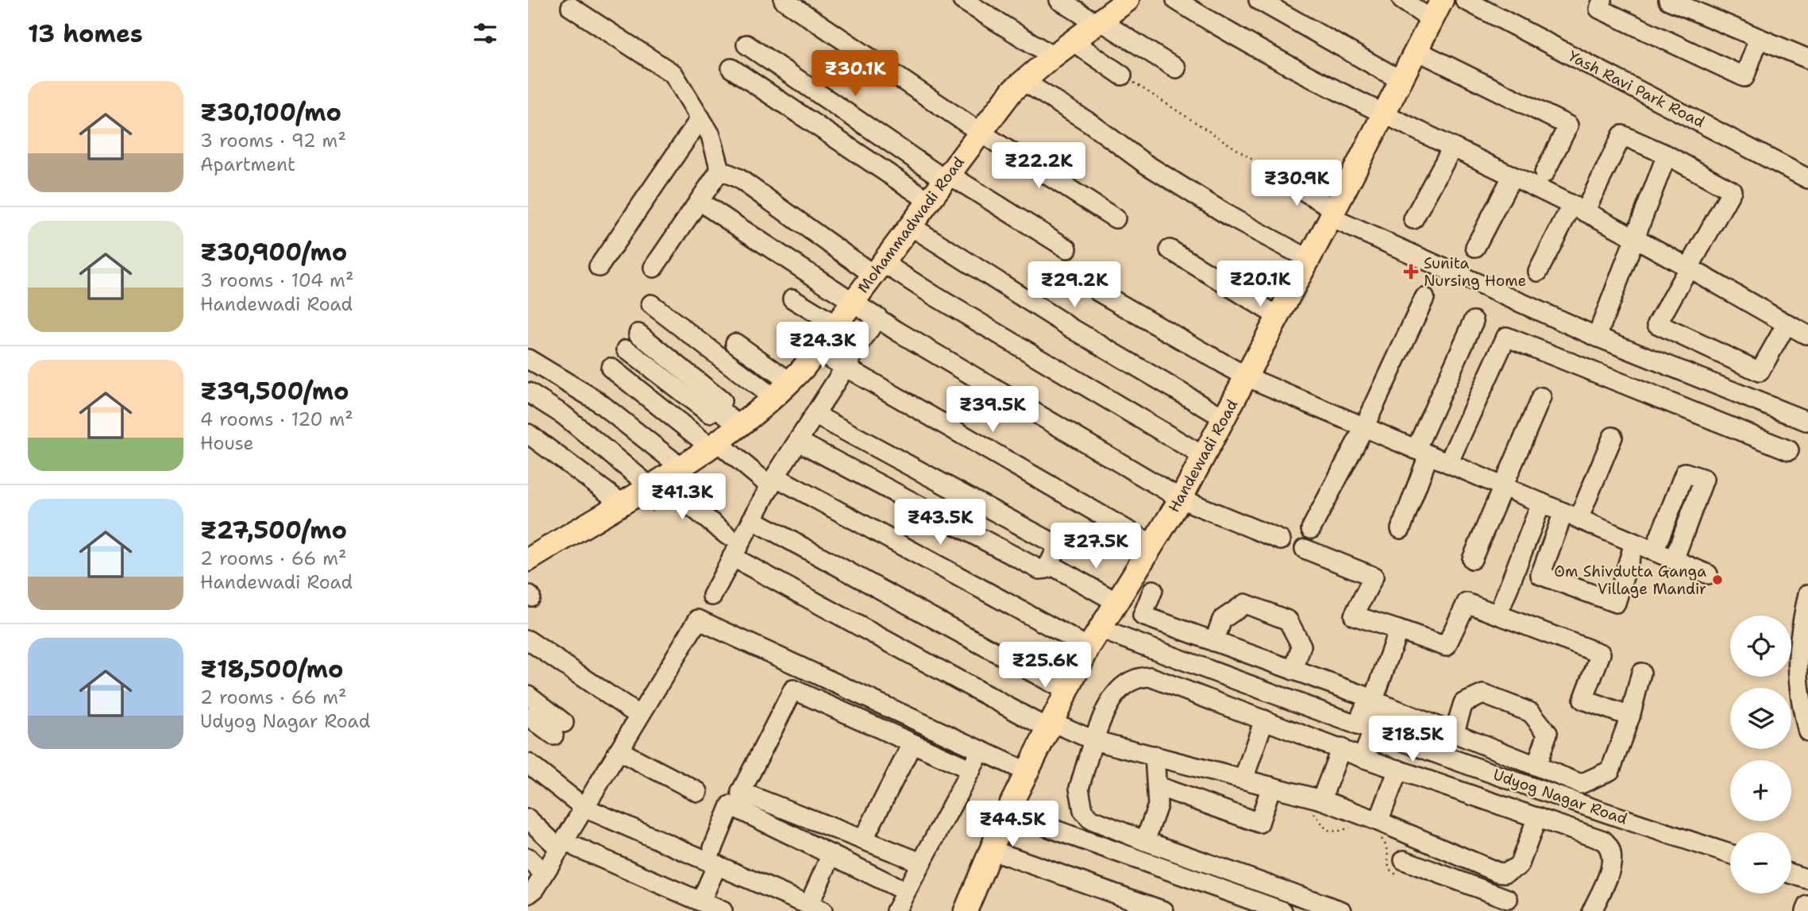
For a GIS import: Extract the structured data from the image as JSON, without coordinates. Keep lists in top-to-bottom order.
{
  "streets": {
    "main road": ["Mohammadwadi Road", "Handewadi Road"],
    "street": ["Yash Ravi Park Road", "Udyog Nagar Road"]
  },
  "crossings": [
    ["Mohammadwadi Road", "Udyog Nagar Road"],
    ["Handewadi Road", "Udyog Nagar Road"]
  ],
  "places": {
    "health": ["Sunita Nursing Home"],
    "other": ["Om Shivdutta Ganga Village Mandir"]
  },
  "page": {
    "heading": "13 homes",
    "price": [
      "₹30.1K",
      "₹22.2K",
      "₹30.9K",
      "₹20.1K",
      "₹29.2K",
      "₹24.3K",
      "₹39.5K",
      "₹41.3K",
      "₹43.5K",
      "₹27.5K",
      "₹25.6K",
      "₹18.5K",
      "₹44.5K"
    ],
    "list": [
      {
        "name": "₹30,100/mo",
        "note": "3 rooms · 92 m² · Apartment"
      },
      {
        "name": "₹30,900/mo",
        "note": "3 rooms · 104 m² · Handewadi Road"
      },
      {
        "name": "₹39,500/mo",
        "note": "4 rooms · 120 m² · House"
      },
      {
        "name": "₹27,500/mo",
        "note": "2 rooms · 66 m² · Handewadi Road"
      },
      {
        "name": "₹18,500/mo",
        "note": "2 rooms · 66 m² · Udyog Nagar Road"
      }
    ],
    "map_buttons": ["+", "−"]
  }
}
